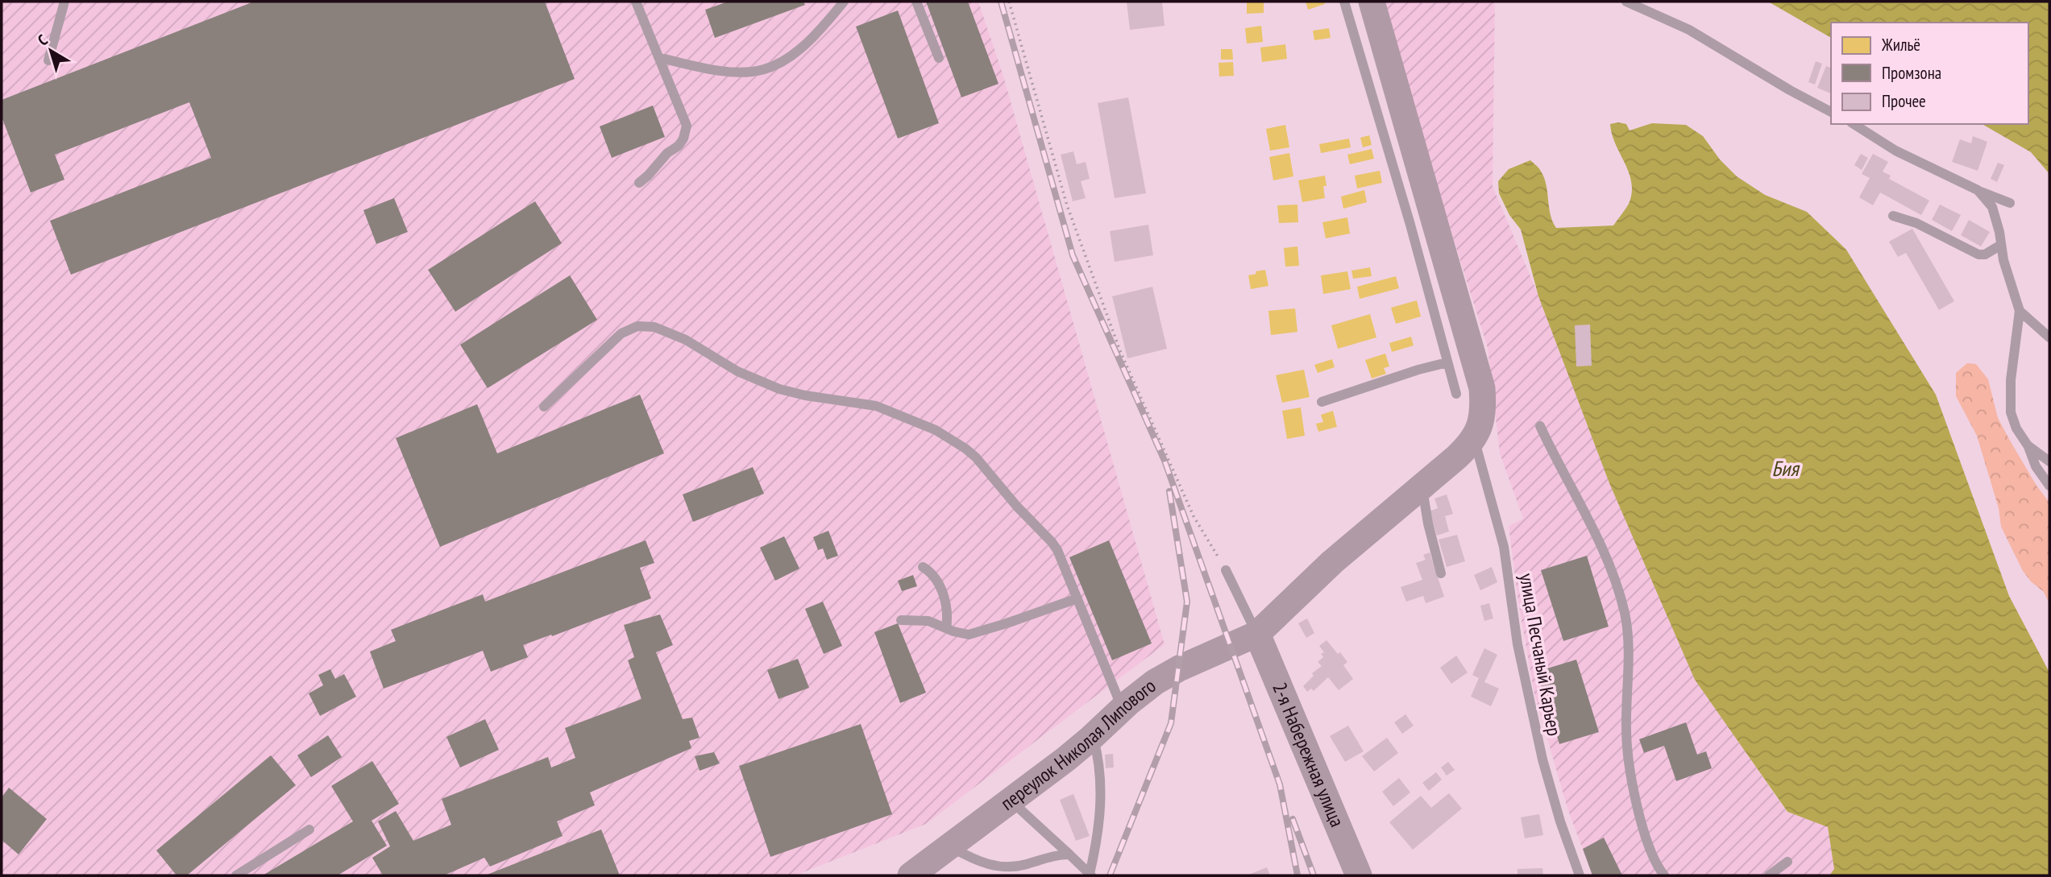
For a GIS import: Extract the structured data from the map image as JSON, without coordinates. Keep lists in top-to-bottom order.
{
  "streets": {
    "street": ["переулок Николая Липового", "2-я Набережная улица"],
    "lane": ["улица Песчаный Карьер"]
  },
  "crossings": [
    ["улица Песчаный Карьер", "переулок Николая Липового"],
    ["переулок Николая Липового", "2-я Набережная улица"]
  ],
  "water": ["Бия"],
  "legend": ["Жильё", "Промзона", "Прочее"],
  "north": "top left"
}
